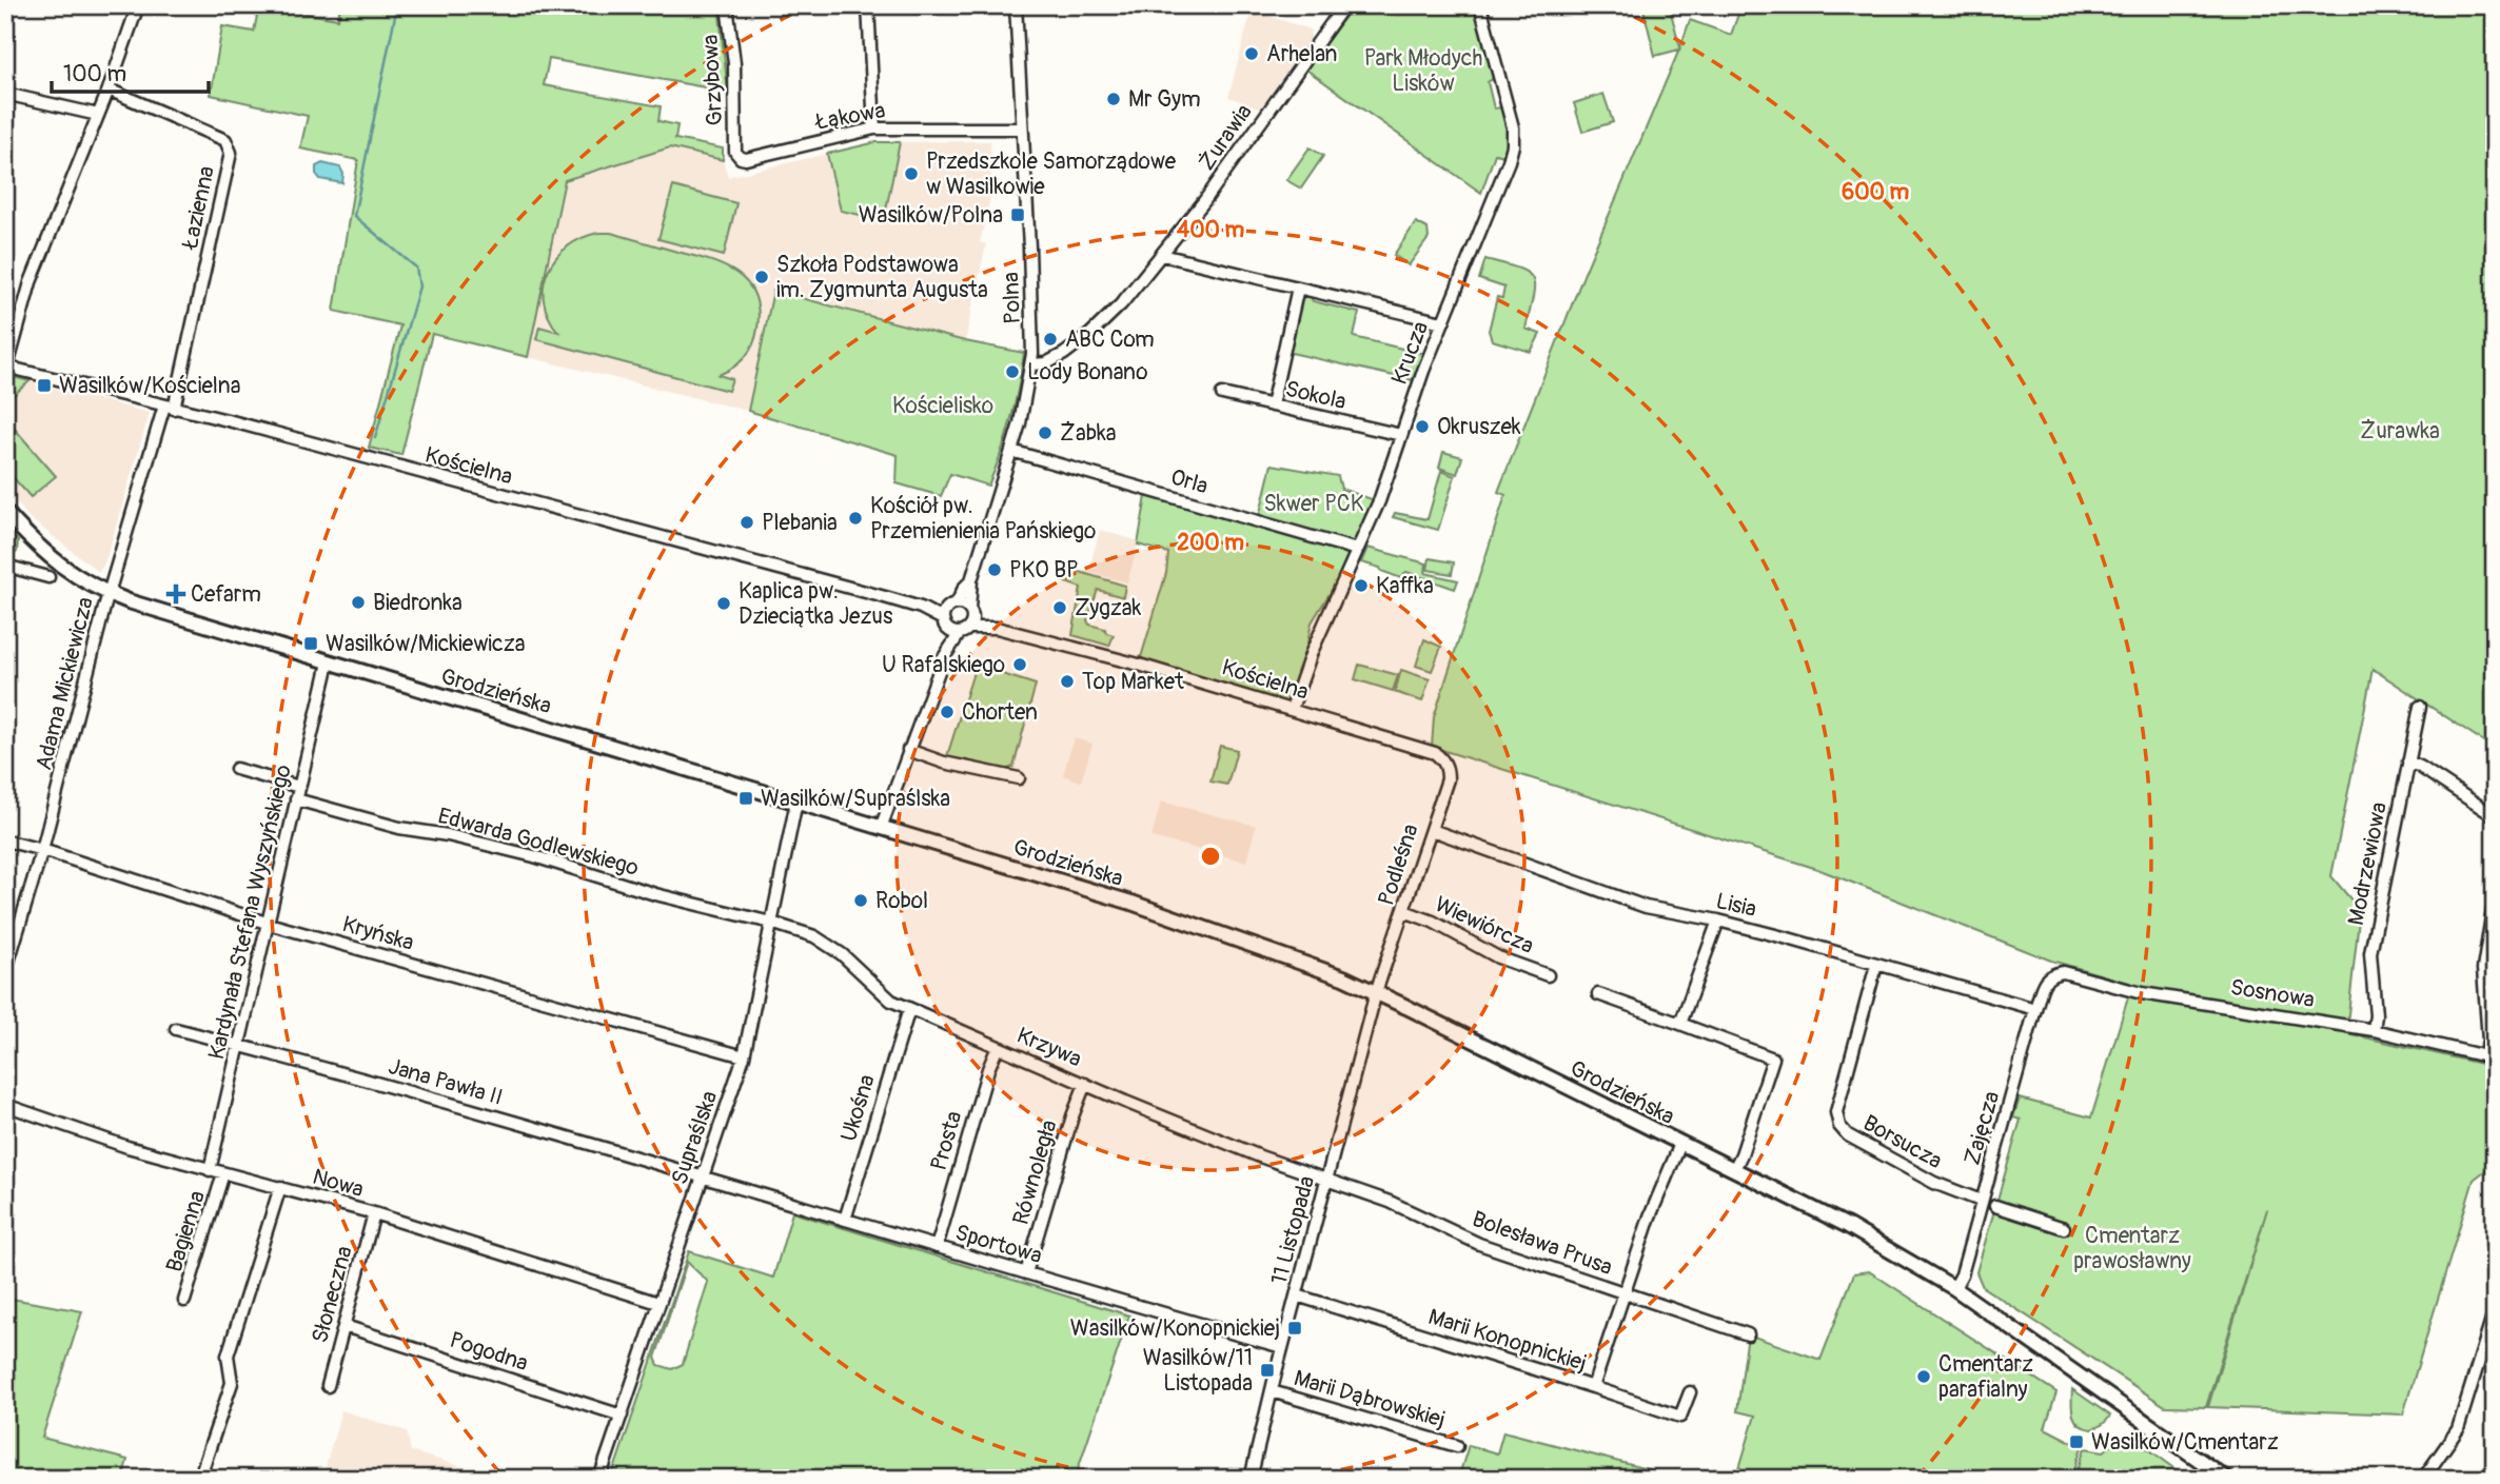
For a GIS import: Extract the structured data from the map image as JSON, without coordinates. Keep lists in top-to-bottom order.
{
  "streets": {
    "main road": ["Grodzieńska"],
    "street": [
      "Grzybowa",
      "Łąkowa",
      "Żurawia",
      "Łazienna",
      "Polna",
      "Krucza",
      "Sokola",
      "Kościelna",
      "Orla",
      "Adama Mickiewicza",
      "Edwarda Godlewskiego",
      "Modrzewiowa",
      "Podleśna",
      "Lisia",
      "Kardynała Stefana Wyszyńskiego",
      "Wiewiórcza",
      "Kryńska",
      "Sosnowa",
      "Krzywa",
      "Jana Pawła II",
      "Ukośna",
      "Zajęcza",
      "Supraślska",
      "Prosta",
      "Borsucza",
      "Równoległa",
      "Nowa",
      "11 Listopada",
      "Bagienna",
      "Bolesława Prusa",
      "Sportowa",
      "Słoneczna",
      "Marii Konopnickiej",
      "Pogodna",
      "Marii Dąbrowskiej"
    ]
  },
  "crossings": [
    ["Grzybowa", "Łąkowa"],
    ["Łąkowa", "Polna"],
    ["Żurawia", "Polna"],
    ["Łazienna", "Kościelna"],
    ["Łazienna", "Adama Mickiewicza"],
    ["Polna", "Kościelna"],
    ["Polna", "Orla"],
    ["Krucza", "Sokola"],
    ["Krucza", "Kościelna"],
    ["Krucza", "Orla"],
    ["Kościelna", "Adama Mickiewicza"],
    ["Kościelna", "Podleśna"],
    ["Adama Mickiewicza", "Grodzieńska"],
    ["Adama Mickiewicza", "Kryńska"],
    ["Grodzieńska", "Podleśna"],
    ["Grodzieńska", "Kardynała Stefana Wyszyńskiego"],
    ["Grodzieńska", "Zajęcza"],
    ["Grodzieńska", "Supraślska"],
    ["Grodzieńska", "11 Listopada"],
    ["Edwarda Godlewskiego", "Kardynała Stefana Wyszyńskiego"],
    ["Edwarda Godlewskiego", "Krzywa"],
    ["Edwarda Godlewskiego", "Supraślska"],
    ["Modrzewiowa", "Sosnowa"],
    ["Podleśna", "Lisia"],
    ["Podleśna", "Wiewiórcza"],
    ["Podleśna", "11 Listopada"],
    ["Lisia", "Zajęcza"],
    ["Lisia", "Borsucza"],
    ["Kardynała Stefana Wyszyńskiego", "Kryńska"],
    ["Kardynała Stefana Wyszyńskiego", "Jana Pawła II"],
    ["Kardynała Stefana Wyszyńskiego", "Nowa"],
    ["Kryńska", "Supraślska"],
    ["Sosnowa", "Zajęcza"],
    ["Krzywa", "Ukośna"],
    ["Krzywa", "Supraślska"],
    ["Krzywa", "Prosta"],
    ["Krzywa", "Równoległa"],
    ["Krzywa", "11 Listopada"],
    ["Krzywa", "Bolesława Prusa"],
    ["Jana Pawła II", "Supraślska"],
    ["Jana Pawła II", "Sportowa"],
    ["Ukośna", "Sportowa"],
    ["Zajęcza", "Borsucza"],
    ["Supraślska", "Nowa"],
    ["Supraślska", "Sportowa"],
    ["Supraślska", "Pogodna"],
    ["Prosta", "Sportowa"],
    ["Równoległa", "Sportowa"],
    ["Nowa", "Bagienna"],
    ["Nowa", "Słoneczna"],
    ["11 Listopada", "Bolesława Prusa"],
    ["11 Listopada", "Sportowa"],
    ["11 Listopada", "Marii Konopnickiej"],
    ["11 Listopada", "Marii Dąbrowskiej"],
    ["Słoneczna", "Pogodna"]
  ],
  "parks": [
    "Park Młodych Lisków",
    "Kościelisko",
    "Żurawka",
    "Skwer PCK",
    "Cmentarz prawosławny"
  ],
  "places": {
    "other": [
      "Arhelan",
      "Mr Gym",
      "Przedszkole Samorządowe w Wasilkowie",
      "Szkoła Podstawowa im. Zygmunta Augusta",
      "ABC Com",
      "Lody Bonano",
      "Okruszek",
      "Żabka",
      "Kościół pw. Przemienienia Pańskiego",
      "Plebania",
      "PKO BP",
      "Kaffka",
      "Biedronka",
      "Kaplica pw. Dzieciątka Jezus",
      "Zygzak",
      "U Rafalskiego",
      "Top Market",
      "Chorten",
      "Robol",
      "Cmentarz parafialny"
    ],
    "transit": [
      "Wasilków/Polna",
      "Wasilków/Kościelna",
      "Wasilków/Mickiewicza",
      "Wasilków/Supraślska",
      "Wasilków/Konopnickiej",
      "Wasilków/11 Listopada",
      "Wasilków/Cmentarz"
    ],
    "health": ["Cefarm"]
  },
  "scale_bar": "100 m",
  "rings": ["600 m", "400 m", "200 m"]
}
